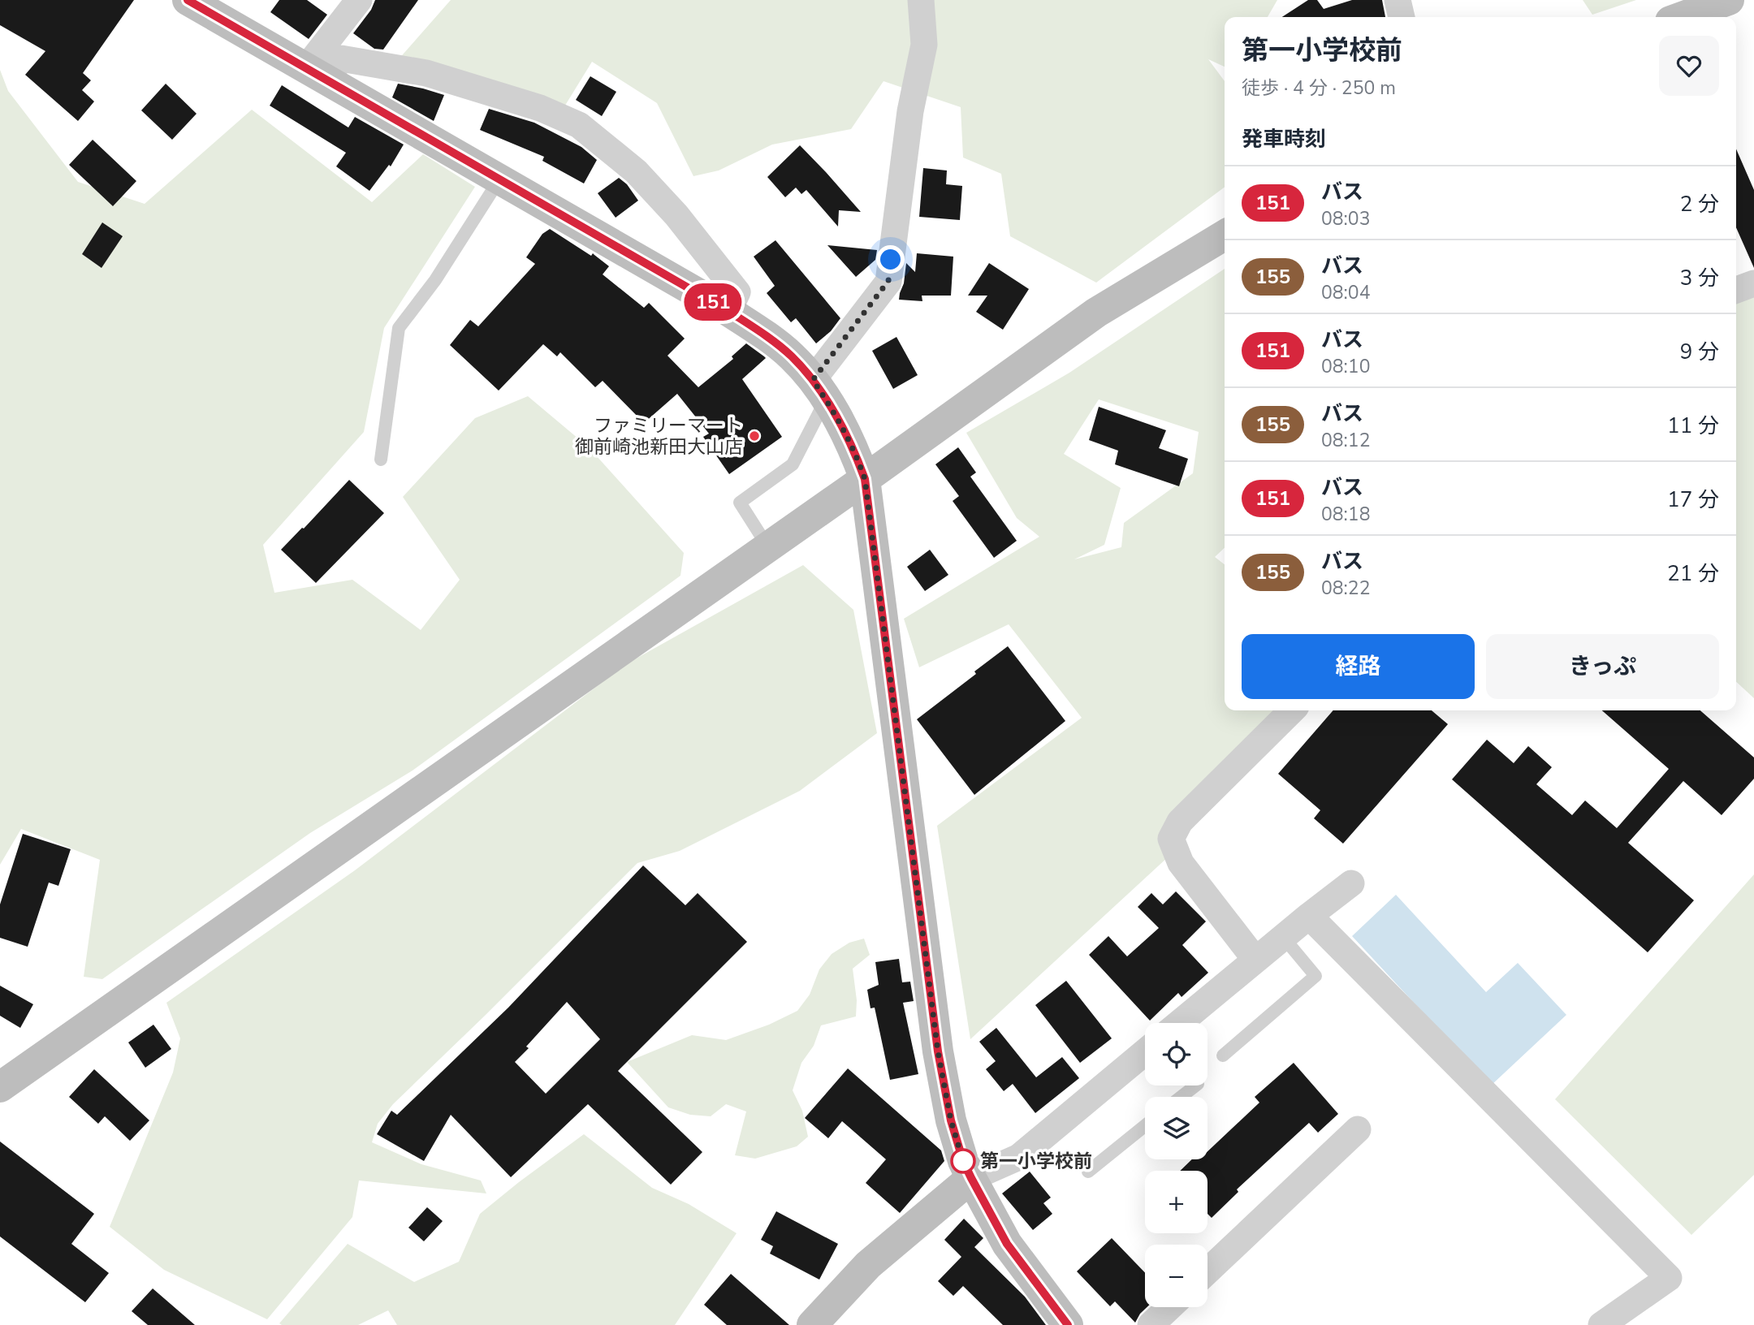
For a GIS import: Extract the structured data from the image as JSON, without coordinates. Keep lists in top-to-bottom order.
{
  "places": ["ファミリーマート 御前崎池新田大山店", "第一小学校前"],
  "lines": ["bus line 151"],
  "page": {
    "on_map": "151",
    "heading": [
      ["第一小学校前", "徒歩 · 4 分 · 250 m"],
      "発車時刻"
    ],
    "list": [
      {
        "mark": "151",
        "name": "バス",
        "note": "08:03",
        "value": "2 分"
      },
      {
        "mark": "155",
        "name": "バス",
        "note": "08:04",
        "value": "3 分"
      },
      {
        "mark": "151",
        "name": "バス",
        "note": "08:10",
        "value": "9 分"
      },
      {
        "mark": "155",
        "name": "バス",
        "note": "08:12",
        "value": "11 分"
      },
      {
        "mark": "151",
        "name": "バス",
        "note": "08:18",
        "value": "17 分"
      },
      {
        "mark": "155",
        "name": "バス",
        "note": "08:22",
        "value": "21 分"
      }
    ],
    "buttons": ["経路", "きっぷ"],
    "map_buttons": ["+", "−"]
  }
}
